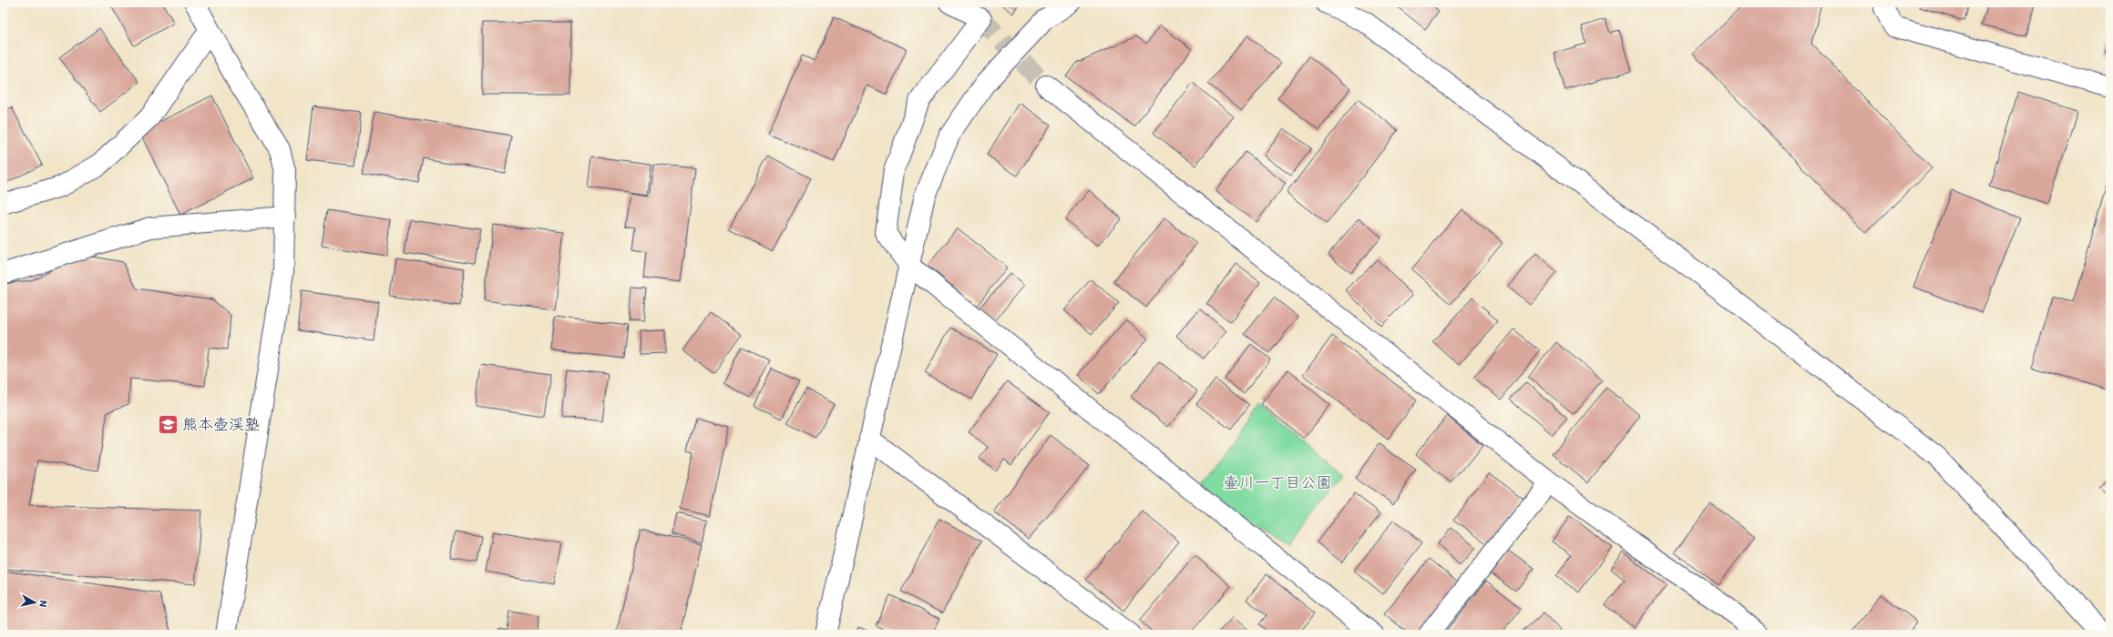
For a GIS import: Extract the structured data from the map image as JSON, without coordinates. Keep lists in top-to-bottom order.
{
  "parks": ["壷川一丁目公園"],
  "places": {
    "school or university": ["熊本壺渓塾"]
  },
  "north": "right"
}
